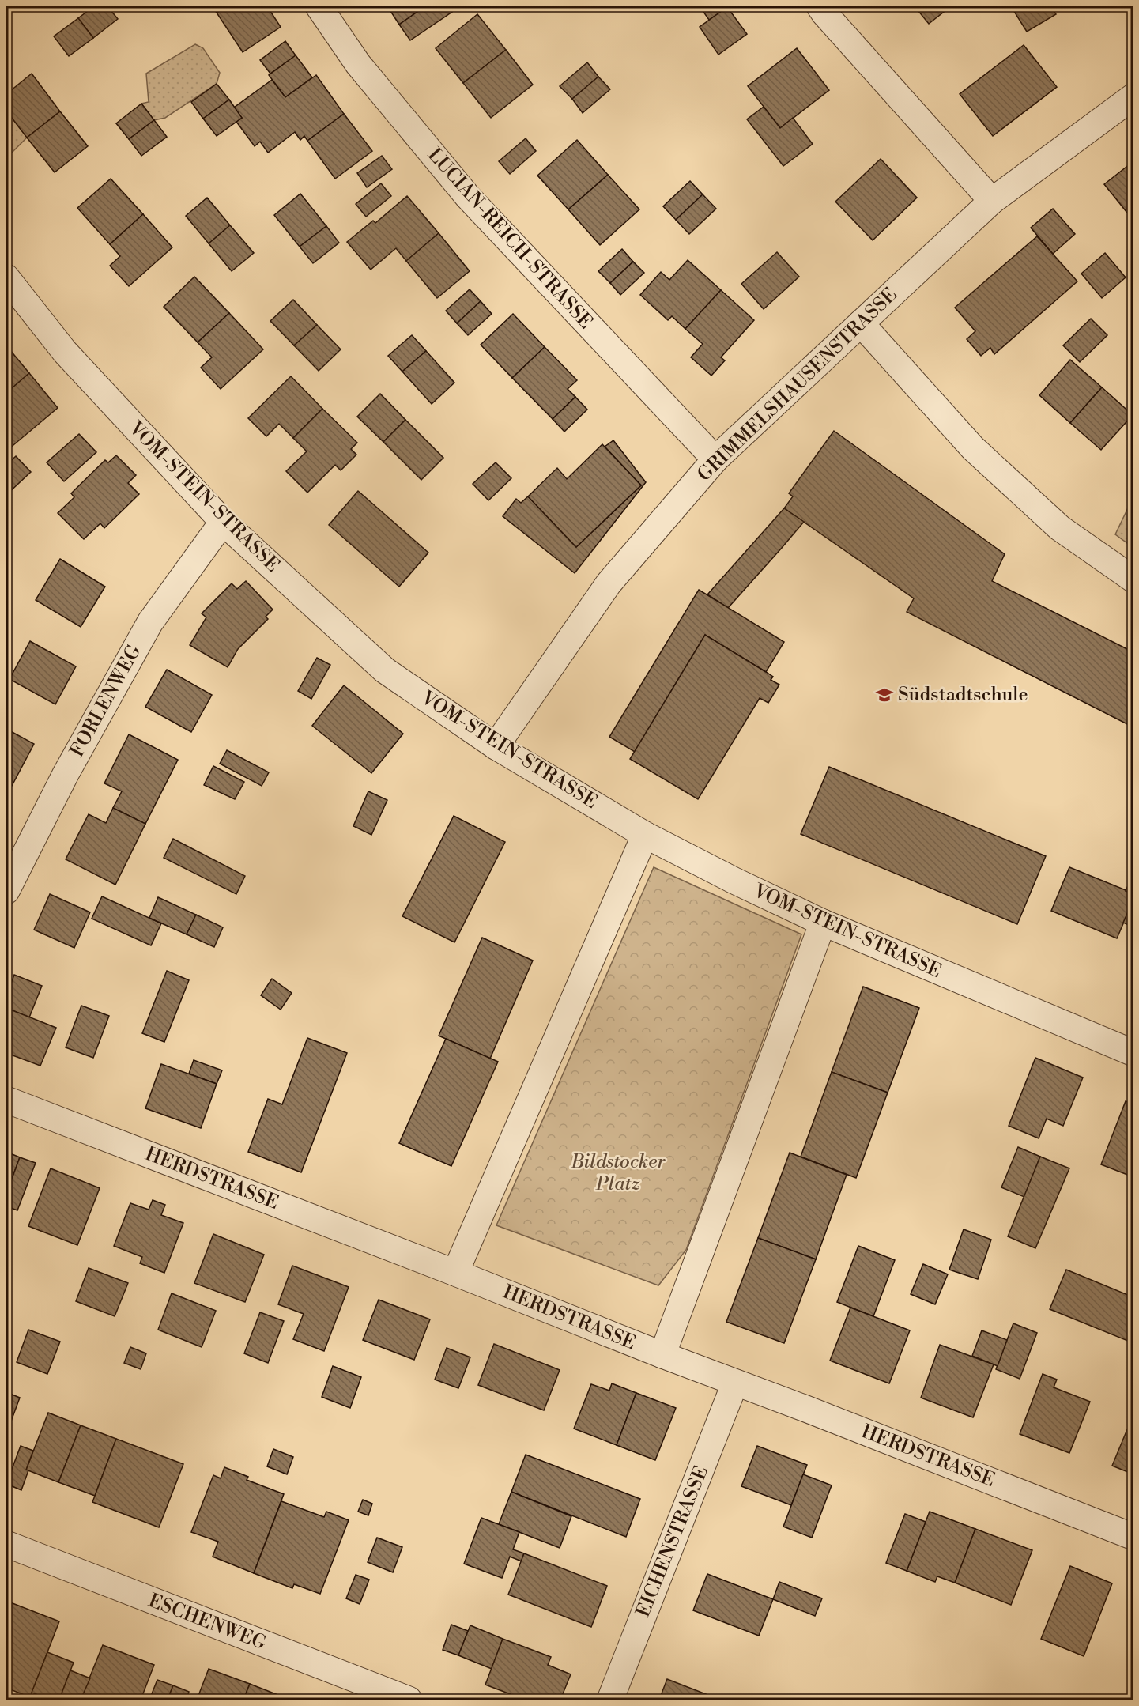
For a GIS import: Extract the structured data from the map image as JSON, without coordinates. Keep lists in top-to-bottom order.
{
  "streets": {
    "street": [
      "LUCIAN-REICH-STRASSE",
      "GRIMMELSHAUSENSTRASSE",
      "VOM-STEIN-STRASSE",
      "FORLENWEG",
      "HERDSTRASSE",
      "EICHENSTRASSE",
      "ESCHENWEG"
    ]
  },
  "crossings": [
    ["LUCIAN-REICH-STRASSE", "GRIMMELSHAUSENSTRASSE"],
    ["GRIMMELSHAUSENSTRASSE", "VOM-STEIN-STRASSE"],
    ["VOM-STEIN-STRASSE", "FORLENWEG"],
    ["HERDSTRASSE", "EICHENSTRASSE"]
  ],
  "parks": ["Bildstocker Platz"],
  "places": {
    "school or university": ["Südstadtschule"]
  }
}
